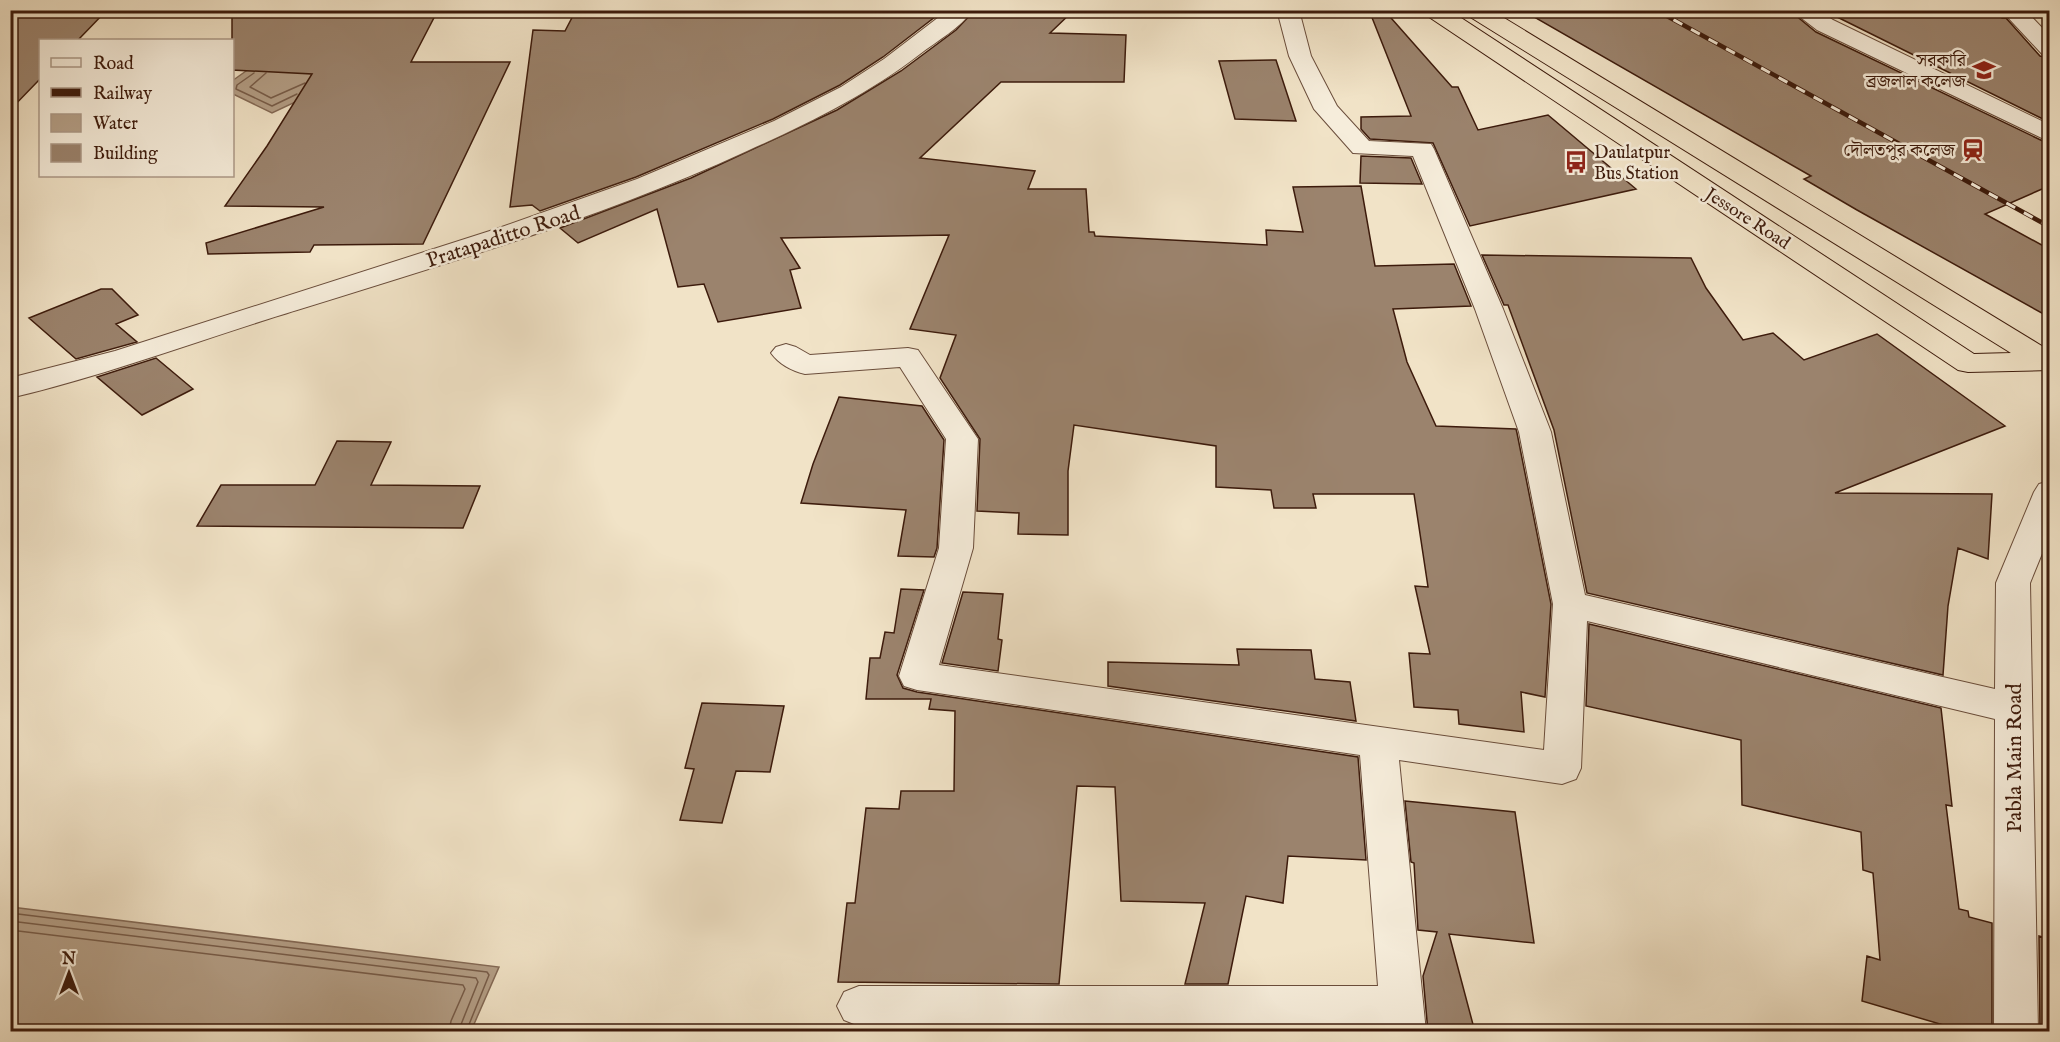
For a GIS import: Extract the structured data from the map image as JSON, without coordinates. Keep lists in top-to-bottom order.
{
  "streets": {
    "highway": ["Jessore Road"],
    "street": ["Pratapaditto Road", "Pabla Main Road"]
  },
  "places": {
    "school or university": ["সরকারি ব্রজলাল কলেজ"],
    "station": ["দৌলতপুর কলেজ"],
    "bus stop": ["Daulatpur Bus Station"]
  },
  "legend": [
    "Road",
    "Railway",
    "Water",
    "Building"
  ],
  "north": "top"
}
